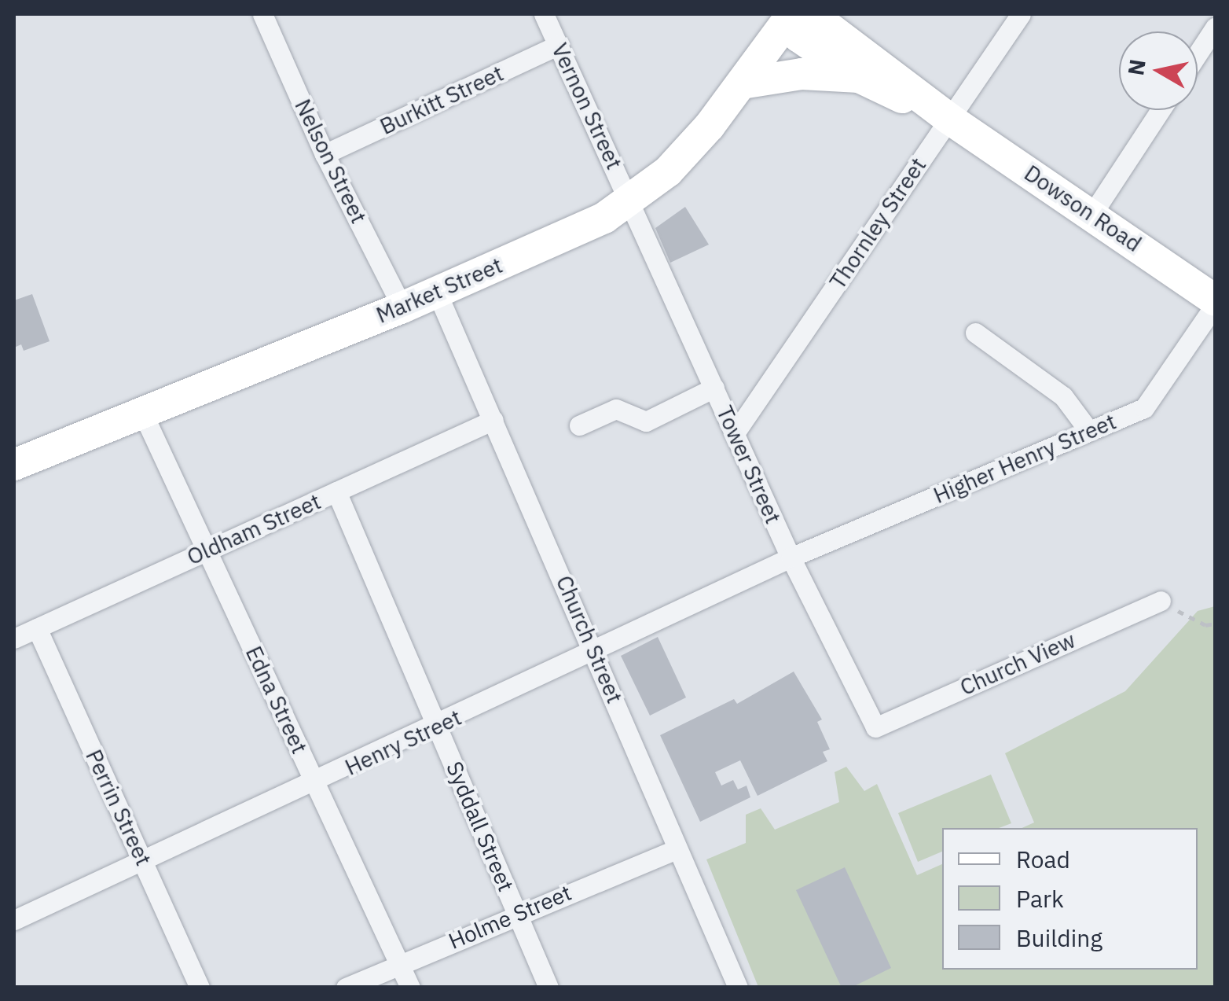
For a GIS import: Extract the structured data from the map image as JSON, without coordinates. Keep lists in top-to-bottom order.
{
  "streets": {
    "main road": ["Dowson Road", "Market Street"],
    "street": [
      "Burkitt Street",
      "Vernon Street",
      "Nelson Street",
      "Thornley Street",
      "Higher Henry Street",
      "Tower Street",
      "Oldham Street",
      "Church Street",
      "Church View",
      "Edna Street",
      "Henry Street",
      "Perrin Street",
      "Syddall Street",
      "Holme Street"
    ]
  },
  "crossings": [
    ["Burkitt Street", "Vernon Street"],
    ["Burkitt Street", "Nelson Street"],
    ["Vernon Street", "Market Street"],
    ["Vernon Street", "Tower Street"],
    ["Nelson Street", "Market Street"],
    ["Dowson Road", "Thornley Street"],
    ["Dowson Road", "Market Street"],
    ["Dowson Road", "Higher Henry Street"],
    ["Thornley Street", "Tower Street"],
    ["Market Street", "Tower Street"],
    ["Market Street", "Church Street"],
    ["Market Street", "Edna Street"],
    ["Higher Henry Street", "Tower Street"],
    ["Higher Henry Street", "Henry Street"],
    ["Tower Street", "Church View"],
    ["Tower Street", "Henry Street"],
    ["Oldham Street", "Church Street"],
    ["Oldham Street", "Edna Street"],
    ["Oldham Street", "Perrin Street"],
    ["Oldham Street", "Syddall Street"],
    ["Church Street", "Henry Street"],
    ["Church Street", "Holme Street"],
    ["Edna Street", "Henry Street"],
    ["Edna Street", "Holme Street"],
    ["Henry Street", "Perrin Street"],
    ["Henry Street", "Syddall Street"],
    ["Syddall Street", "Holme Street"]
  ],
  "legend": ["Road", "Park", "Building"],
  "north": "left"
}
